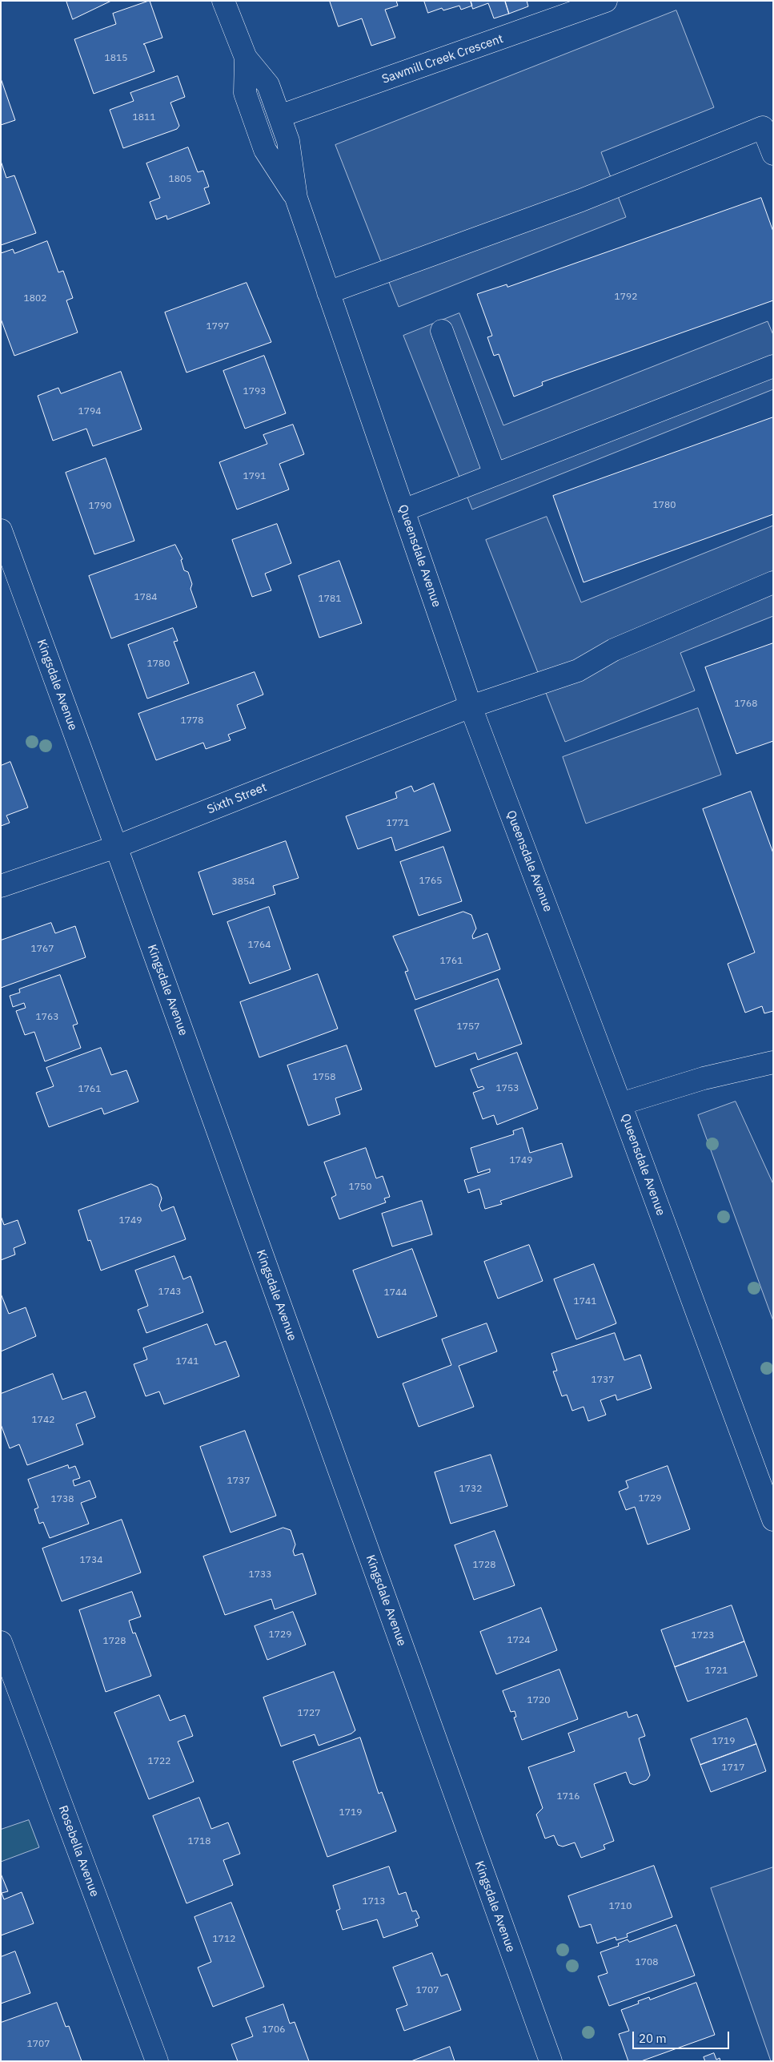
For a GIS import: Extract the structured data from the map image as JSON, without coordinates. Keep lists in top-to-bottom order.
{
  "streets": {
    "street": [
      "Sawmill Creek Crescent",
      "Queensdale Avenue",
      "Kingsdale Avenue",
      "Sixth Street",
      "Rosebella Avenue"
    ]
  },
  "crossings": [
    ["Sawmill Creek Crescent", "Queensdale Avenue"],
    ["Queensdale Avenue", "Sixth Street"],
    ["Kingsdale Avenue", "Sixth Street"]
  ],
  "house_numbers": [
    "1815",
    "1811",
    "1805",
    "1792",
    "1802",
    "1797",
    "1793",
    "1794",
    "1791",
    "1780",
    "1790",
    "1784",
    "1781",
    "1780",
    "1768",
    "1778",
    "1771",
    "1765",
    "3854",
    "1764",
    "1767",
    "1761",
    "1763",
    "1757",
    "1758",
    "1753",
    "1761",
    "1749",
    "1750",
    "1749",
    "1743",
    "1744",
    "1741",
    "1741",
    "1737",
    "1742",
    "1737",
    "1732",
    "1729",
    "1738",
    "1734",
    "1728",
    "1733",
    "1729",
    "1723",
    "1724",
    "1728",
    "1721",
    "1720",
    "1727",
    "1719",
    "1722",
    "1717",
    "1716",
    "1719",
    "1718",
    "1713",
    "1710",
    "1712",
    "1708",
    "1707",
    "1706",
    "1707"
  ],
  "scale_bar": "20 m"
}
